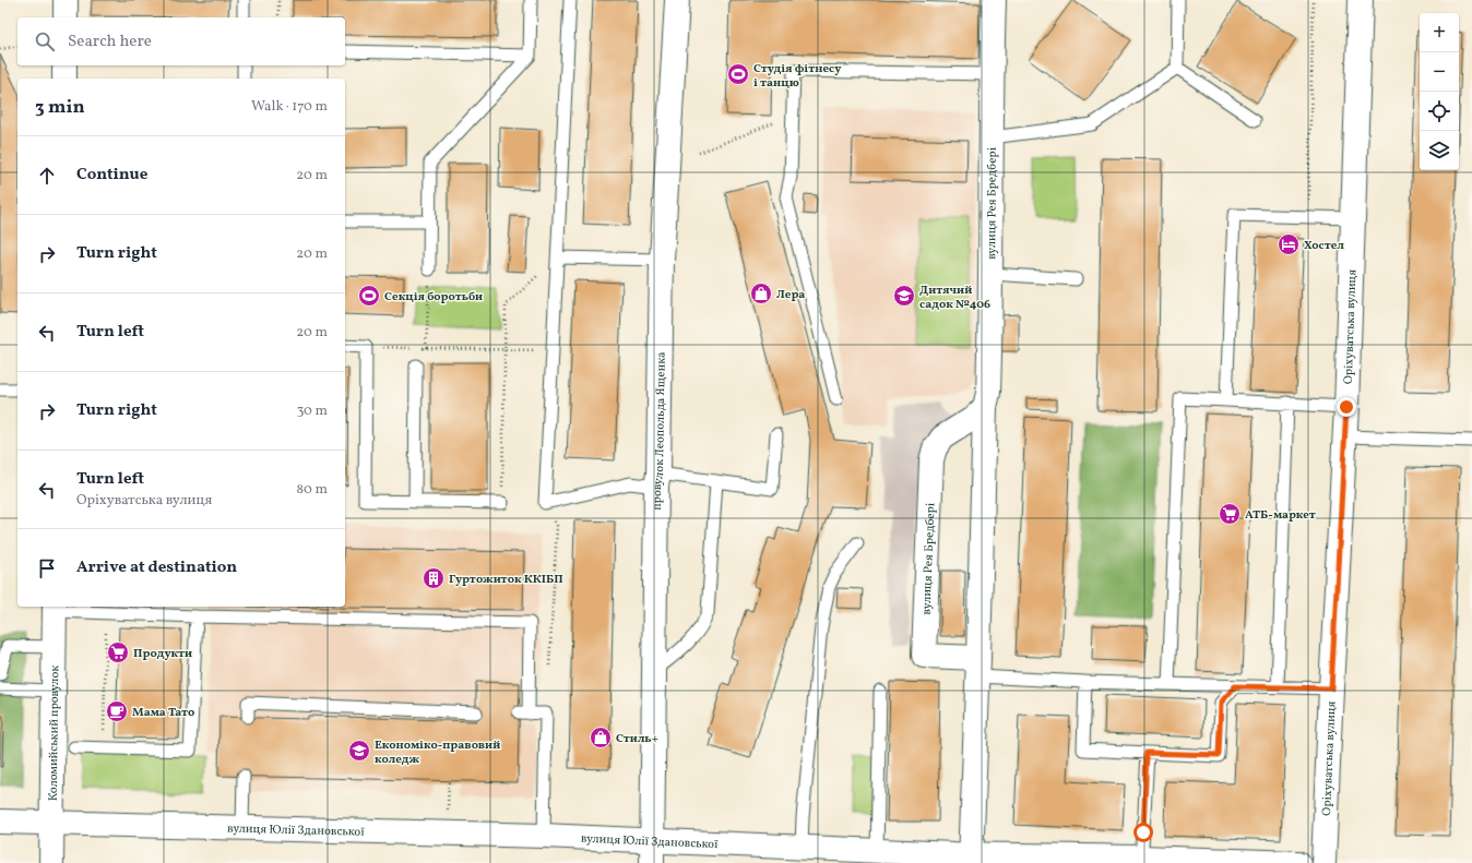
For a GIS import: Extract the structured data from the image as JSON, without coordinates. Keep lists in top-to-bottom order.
{
  "streets": {
    "street": [
      "вулиця Рея Бредбері",
      "Оріхуватська вулиця",
      "провулок Леопольда Ященка",
      "Коломийський провулок",
      "вулиця Юлії Здановської"
    ]
  },
  "crossings": [
    ["вулиця Рея Бредбері", "вулиця Юлії Здановської"],
    ["провулок Леопольда Ященка", "вулиця Юлії Здановської"],
    ["Коломийський провулок", "вулиця Юлії Здановської"]
  ],
  "places": {
    "sports": ["Студія фітнесу і танцю", "Секція боротьби"],
    "hotel": ["Хостел"],
    "shop": ["Лера", "Стиль+"],
    "school or university": ["Дитячий садок №406", "Економіко-правовий коледж"],
    "supermarket": ["АТБ-маркет", "Продукти"],
    "building": ["Гуртожиток ККІБП"],
    "cafe": ["Мама Тато"]
  },
  "page": {
    "map_buttons": ["+", "−"],
    "search": "Search here",
    "heading": ["3 min", "Walk · 170 m"],
    "list": [
      ["Continue", "20 m"],
      ["Turn right", "20 m"],
      ["Turn left", "20 m"],
      ["Turn right", "30 m"],
      ["Turn left", "Оріхуватська вулиця", "80 m"],
      "Arrive at destination"
    ]
  }
}
